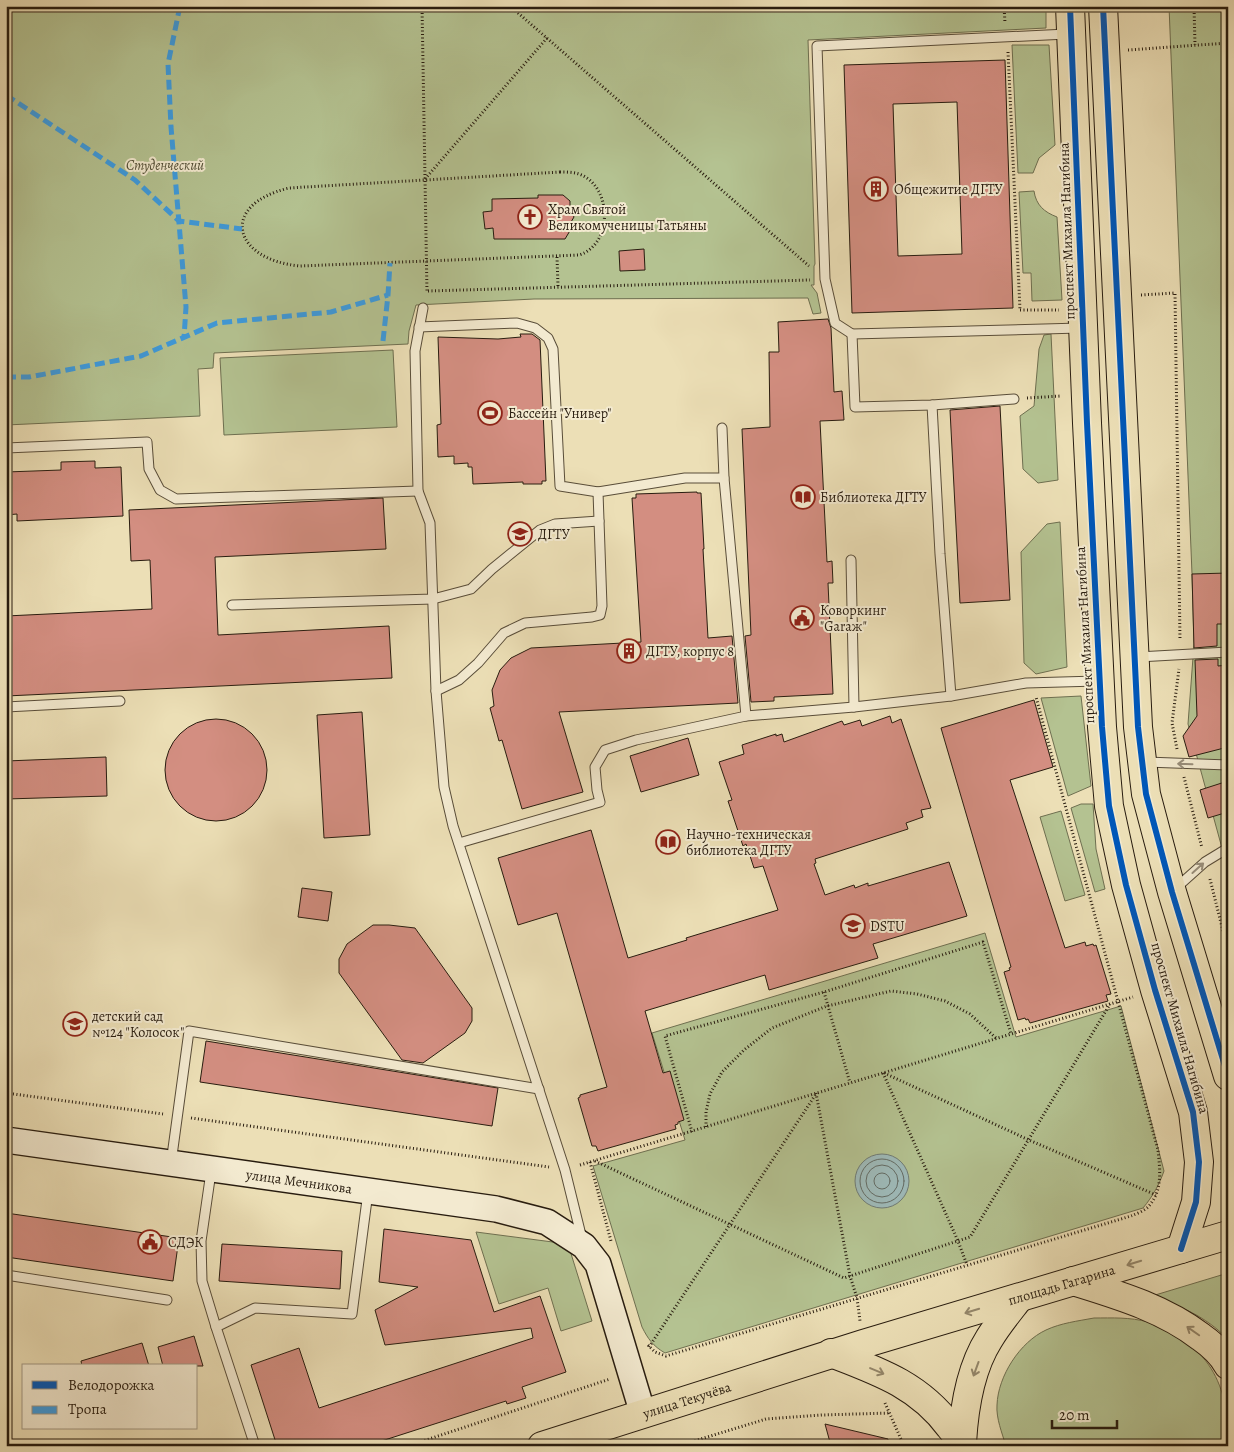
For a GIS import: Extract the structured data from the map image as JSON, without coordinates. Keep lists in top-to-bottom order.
{
  "streets": {
    "main road": [
      "проспект Михаила Нагибина",
      "улица Мечникова",
      "площадь Гагарина",
      "улица Текучёва"
    ]
  },
  "crossings": [
    ["проспект Михаила Нагибина", "площадь Гагарина"],
    ["площадь Гагарина", "улица Текучёва"]
  ],
  "one_way": ["улица Текучёва"],
  "parks": ["Студенческий"],
  "places": {
    "building": ["Общежитие ДГТУ", "ДГТУ, корпус 8"],
    "church": ["Храм Святой Великомученицы Татьяны"],
    "sports": ["Бассейн \"Универ\""],
    "library": ["Библиотека ДГТУ", "Научно-техническая библиотека ДГТУ"],
    "school or university": ["ДГТУ", "DSTU", "детский сад №124 \"Колосок\""],
    "public building": ["Коворкинг \"Gаraж\"", "СДЭК"]
  },
  "legend": ["Велодорожка", "Тропа"],
  "scale_bar": "20 m"
}
